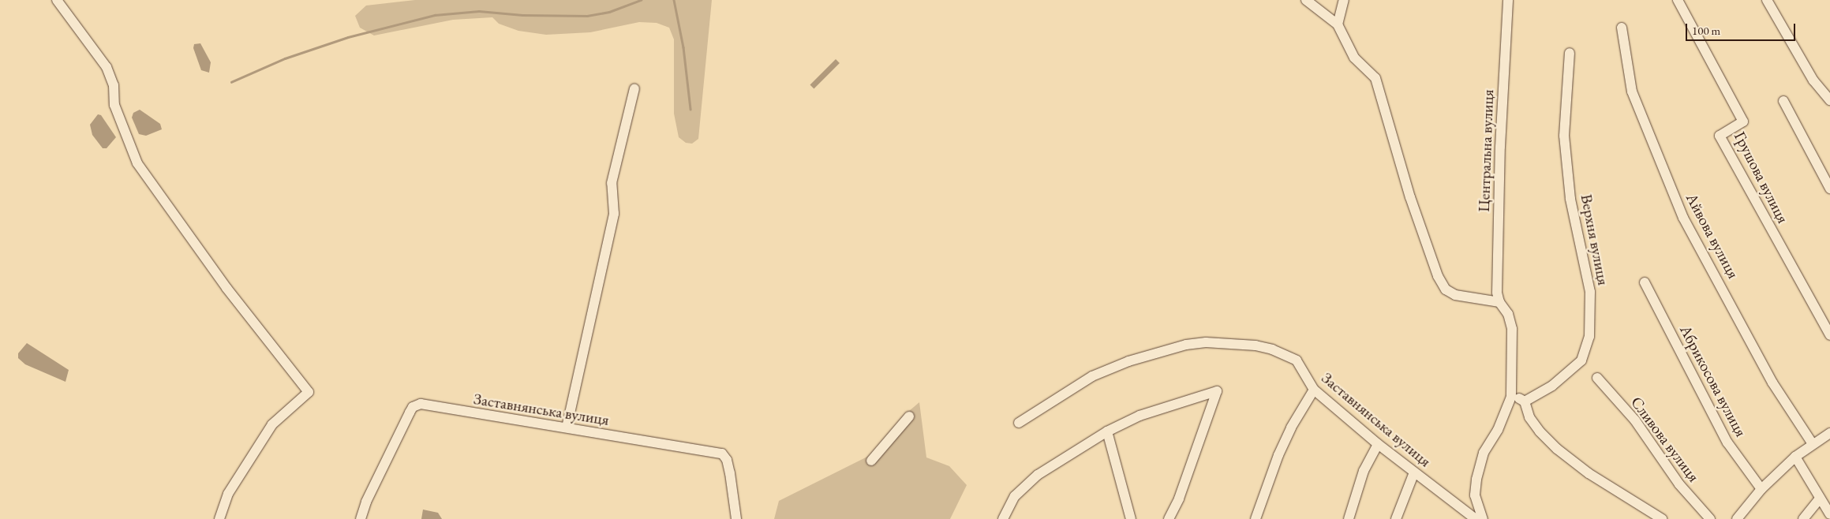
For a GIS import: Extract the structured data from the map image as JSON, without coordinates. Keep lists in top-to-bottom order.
{
  "streets": {
    "street": [
      "Центральна вулиця",
      "Грушова вулиця",
      "Айвова вулиця",
      "Верхня вулиця",
      "Абрикосова вулиця",
      "Заставнянська вулиця",
      "Сливова вулиця"
    ]
  },
  "scale_bar": "100 m"
}
